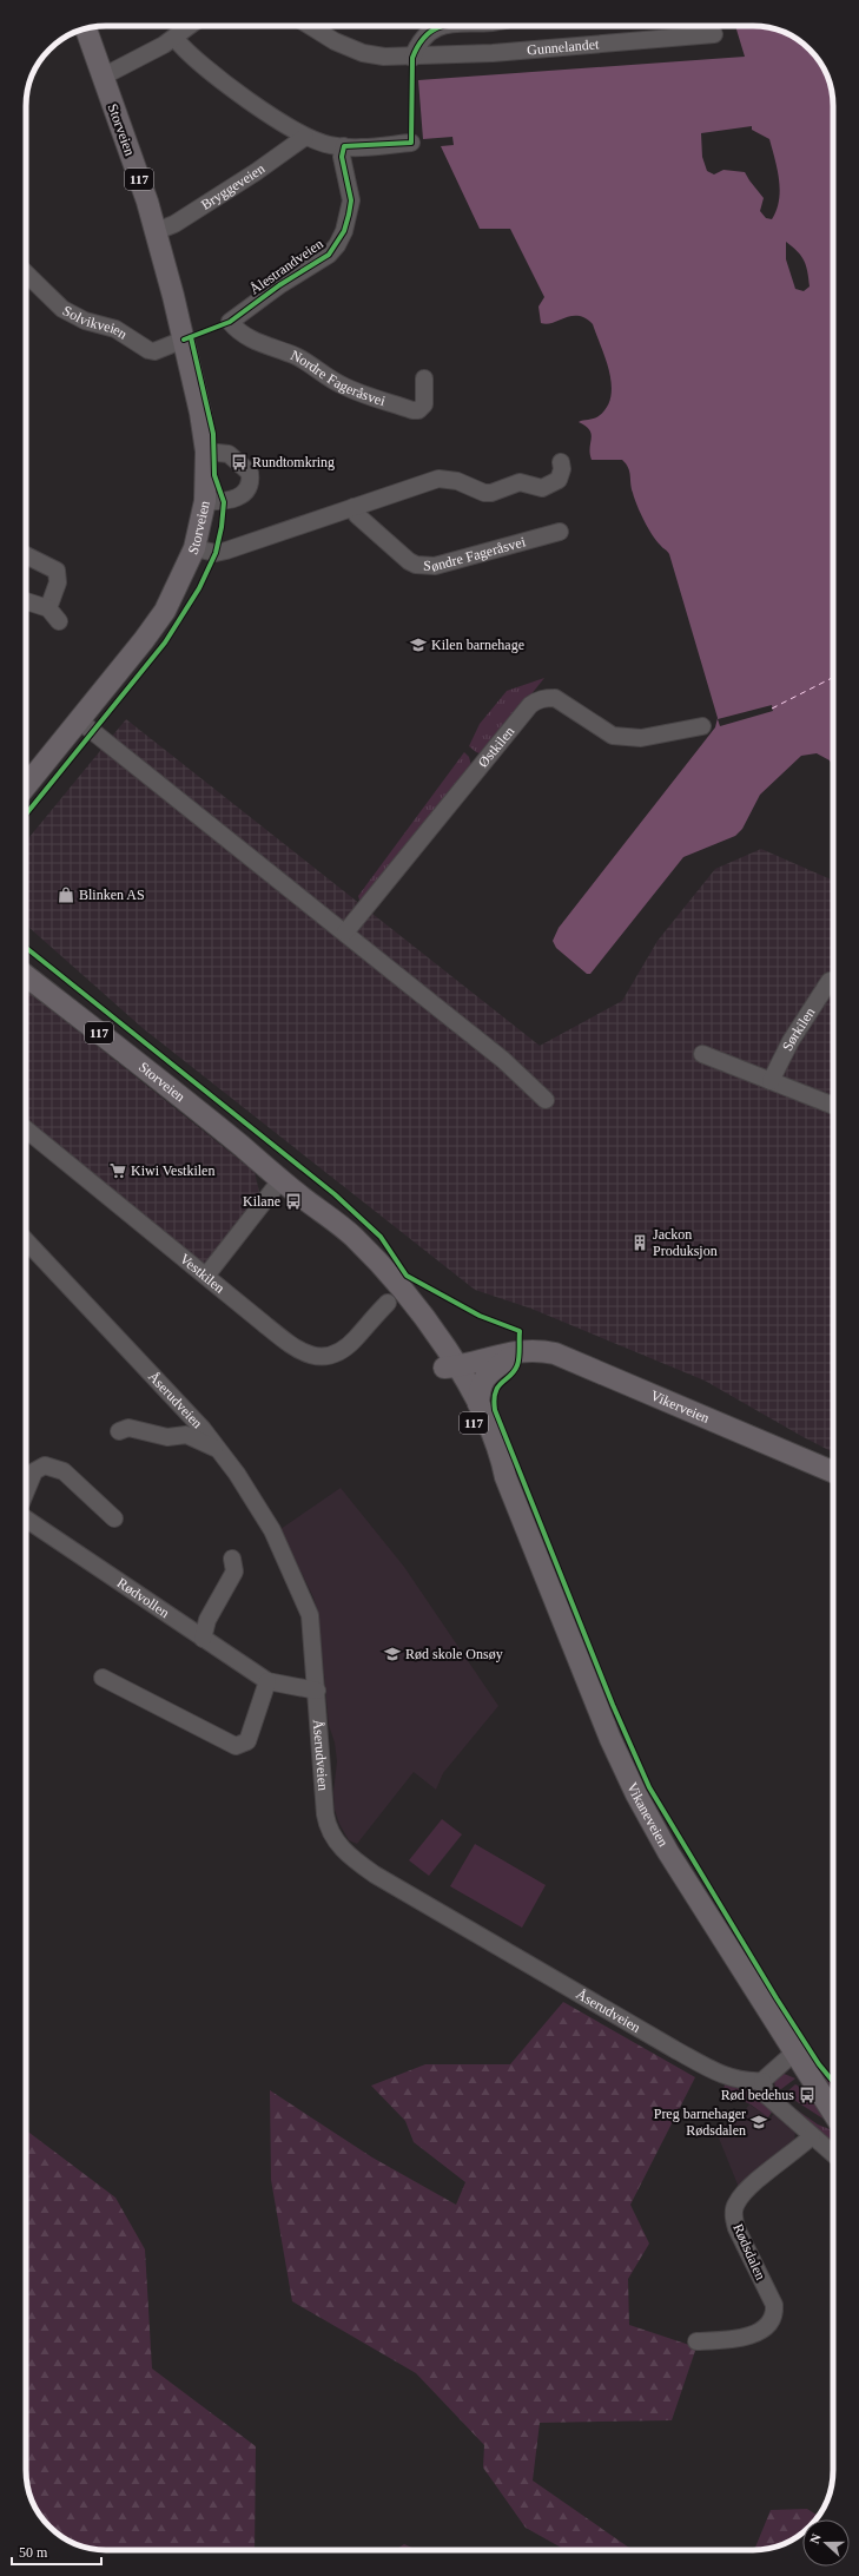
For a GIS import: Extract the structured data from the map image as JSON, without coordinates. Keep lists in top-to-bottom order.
{
  "streets": {
    "main road": [
      "Storveien",
      "117",
      "Vikerveien",
      "Vikaneveien"
    ],
    "street": [
      "Gunnelandet",
      "Bryggeveien",
      "Ålestrandveien",
      "Solvikveien",
      "Nordre Fageråsvei",
      "Søndre Fageråsvei",
      "Østkilen",
      "Sørkilen",
      "Vestkilen",
      "Åserudveien",
      "Rødvollen",
      "Rødsdalen"
    ]
  },
  "crossings": [
    ["Storveien", "Bryggeveien"],
    ["Storveien", "Solvikveien"],
    ["Storveien", "Vikerveien"],
    ["Storveien", "Vikaneveien"],
    ["117", "Vikerveien"],
    ["117", "Vikaneveien"],
    ["Ålestrandveien", "Nordre Fageråsvei"],
    ["Åserudveien", "Rødvollen"],
    ["Vikerveien", "Vikaneveien"]
  ],
  "places": {
    "bus stop": ["Rundtomkring", "Kilane", "Rød bedehus"],
    "school or university": ["Kilen barnehage", "Rød skole Onsøy", "Preg barnehager Rødsdalen"],
    "shop": ["Blinken AS"],
    "supermarket": ["Kiwi Vestkilen"],
    "building": ["Jackon Produksjon"]
  },
  "scale_bar": "50 m",
  "north": "left"
}
